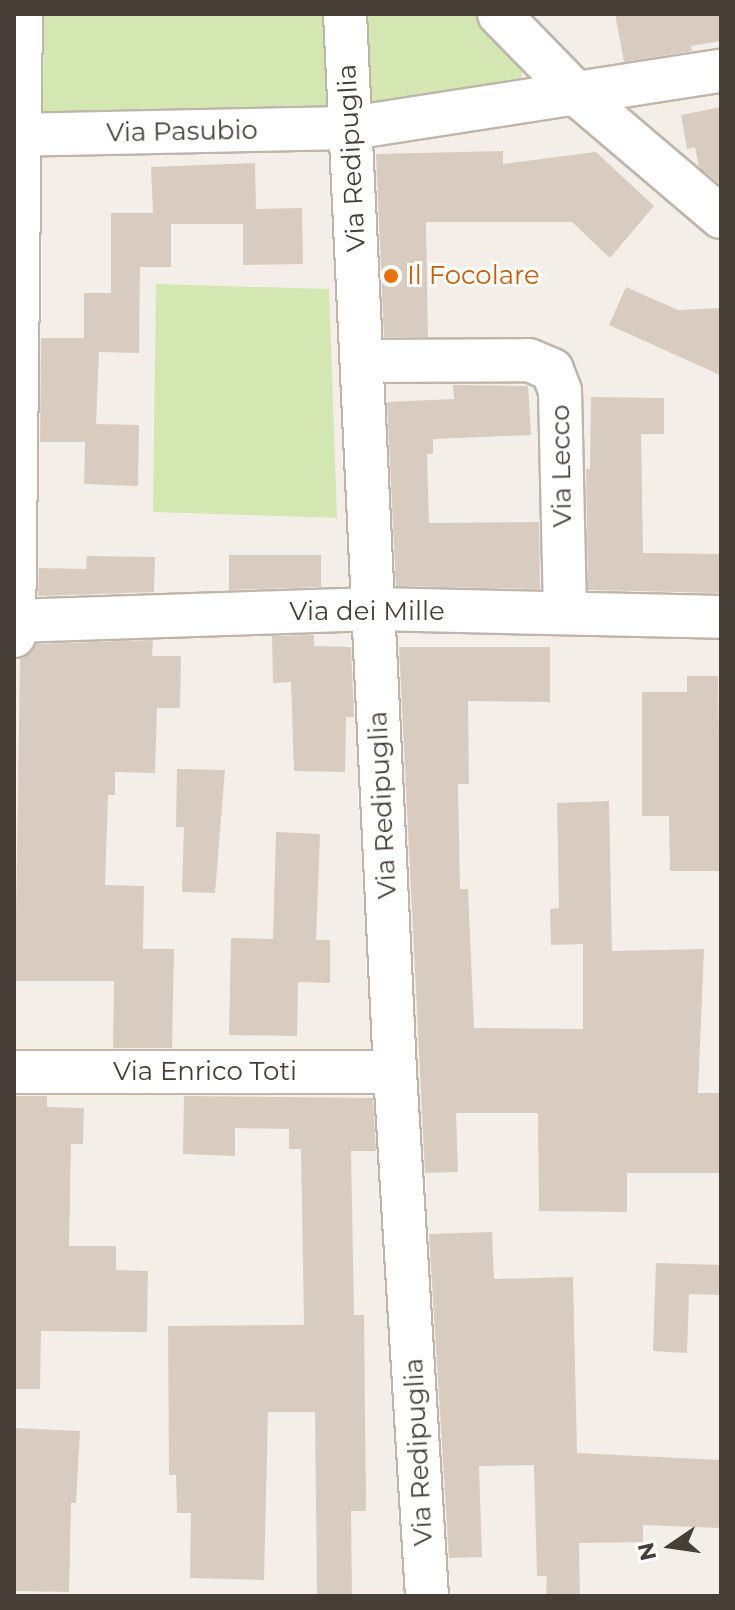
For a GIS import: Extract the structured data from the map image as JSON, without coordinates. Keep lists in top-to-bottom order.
{
  "streets": {
    "street": [
      "Via Pasubio",
      "Via Redipuglia",
      "Via Lecco",
      "Via dei Mille",
      "Via Enrico Toti"
    ]
  },
  "crossings": [
    ["Via Pasubio", "Via Redipuglia"],
    ["Via Redipuglia", "Via Lecco"],
    ["Via Redipuglia", "Via dei Mille"],
    ["Via Redipuglia", "Via Enrico Toti"],
    ["Via Lecco", "Via dei Mille"]
  ],
  "places": ["Il Focolare"],
  "north": "left"
}
